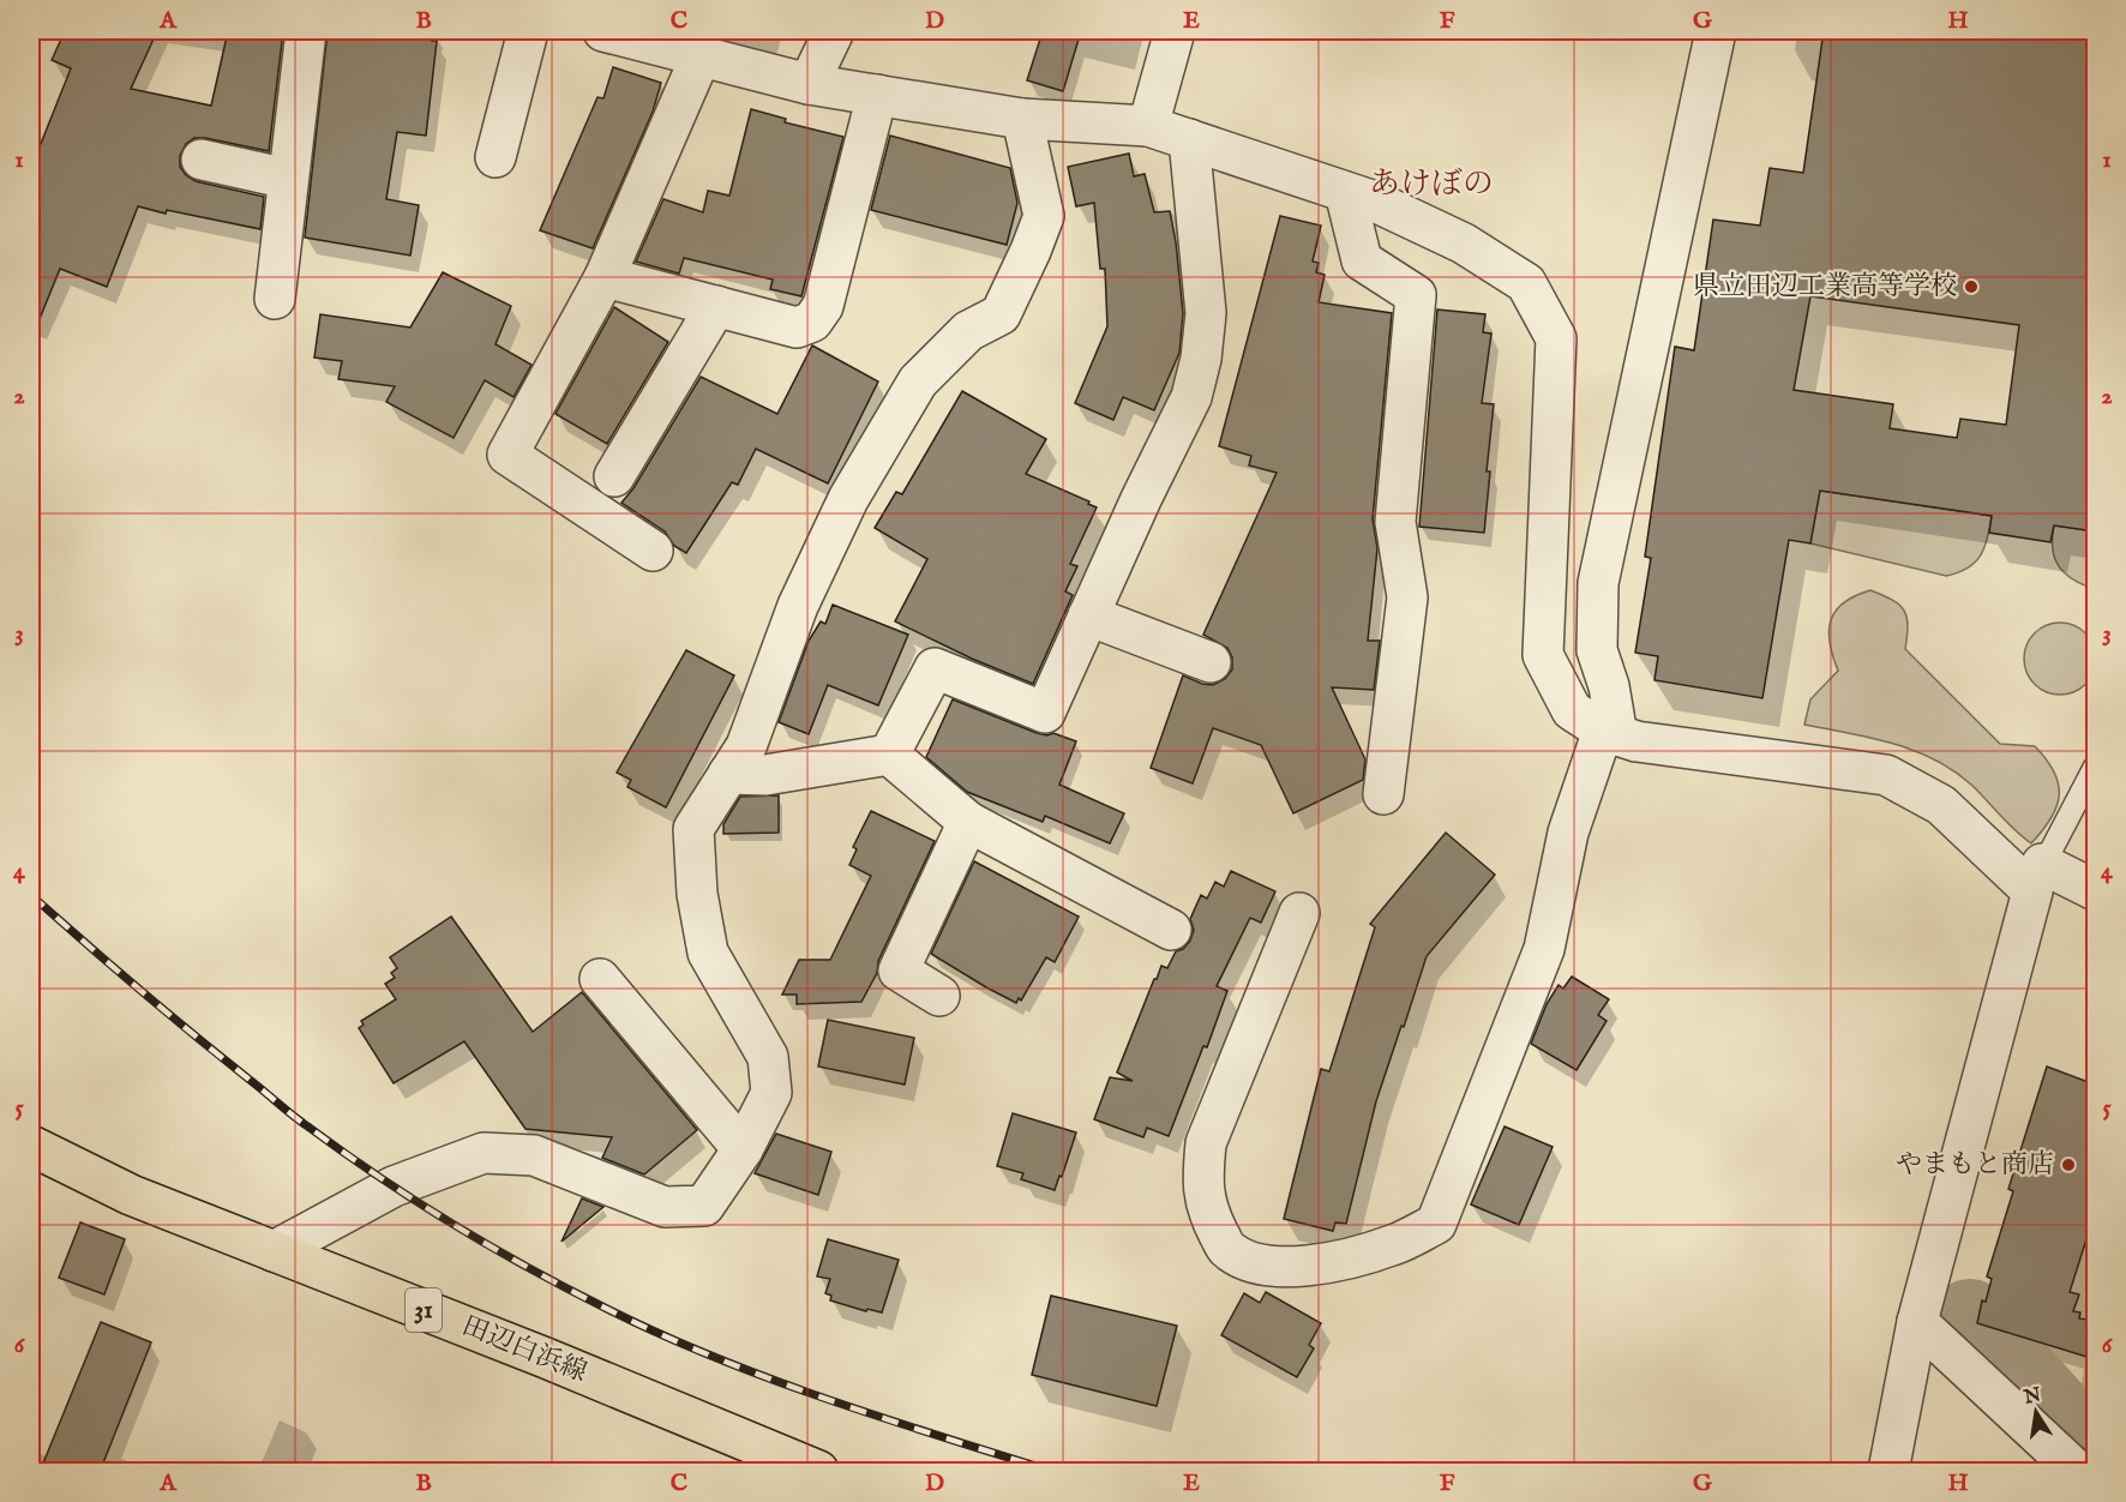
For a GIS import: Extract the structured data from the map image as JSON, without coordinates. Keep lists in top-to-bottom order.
{
  "streets": {
    "main road": ["31", "田辺白浜線"]
  },
  "districts": ["あけぼの"],
  "places": ["県立田辺工業高等学校", "やまもと商店"],
  "north": "top",
  "grid": {
    "columns": [
      "A",
      "B",
      "C",
      "D",
      "E",
      "F",
      "G",
      "H"
    ],
    "rows": [
      "1",
      "2",
      "3",
      "4",
      "5",
      "6"
    ]
  }
}
